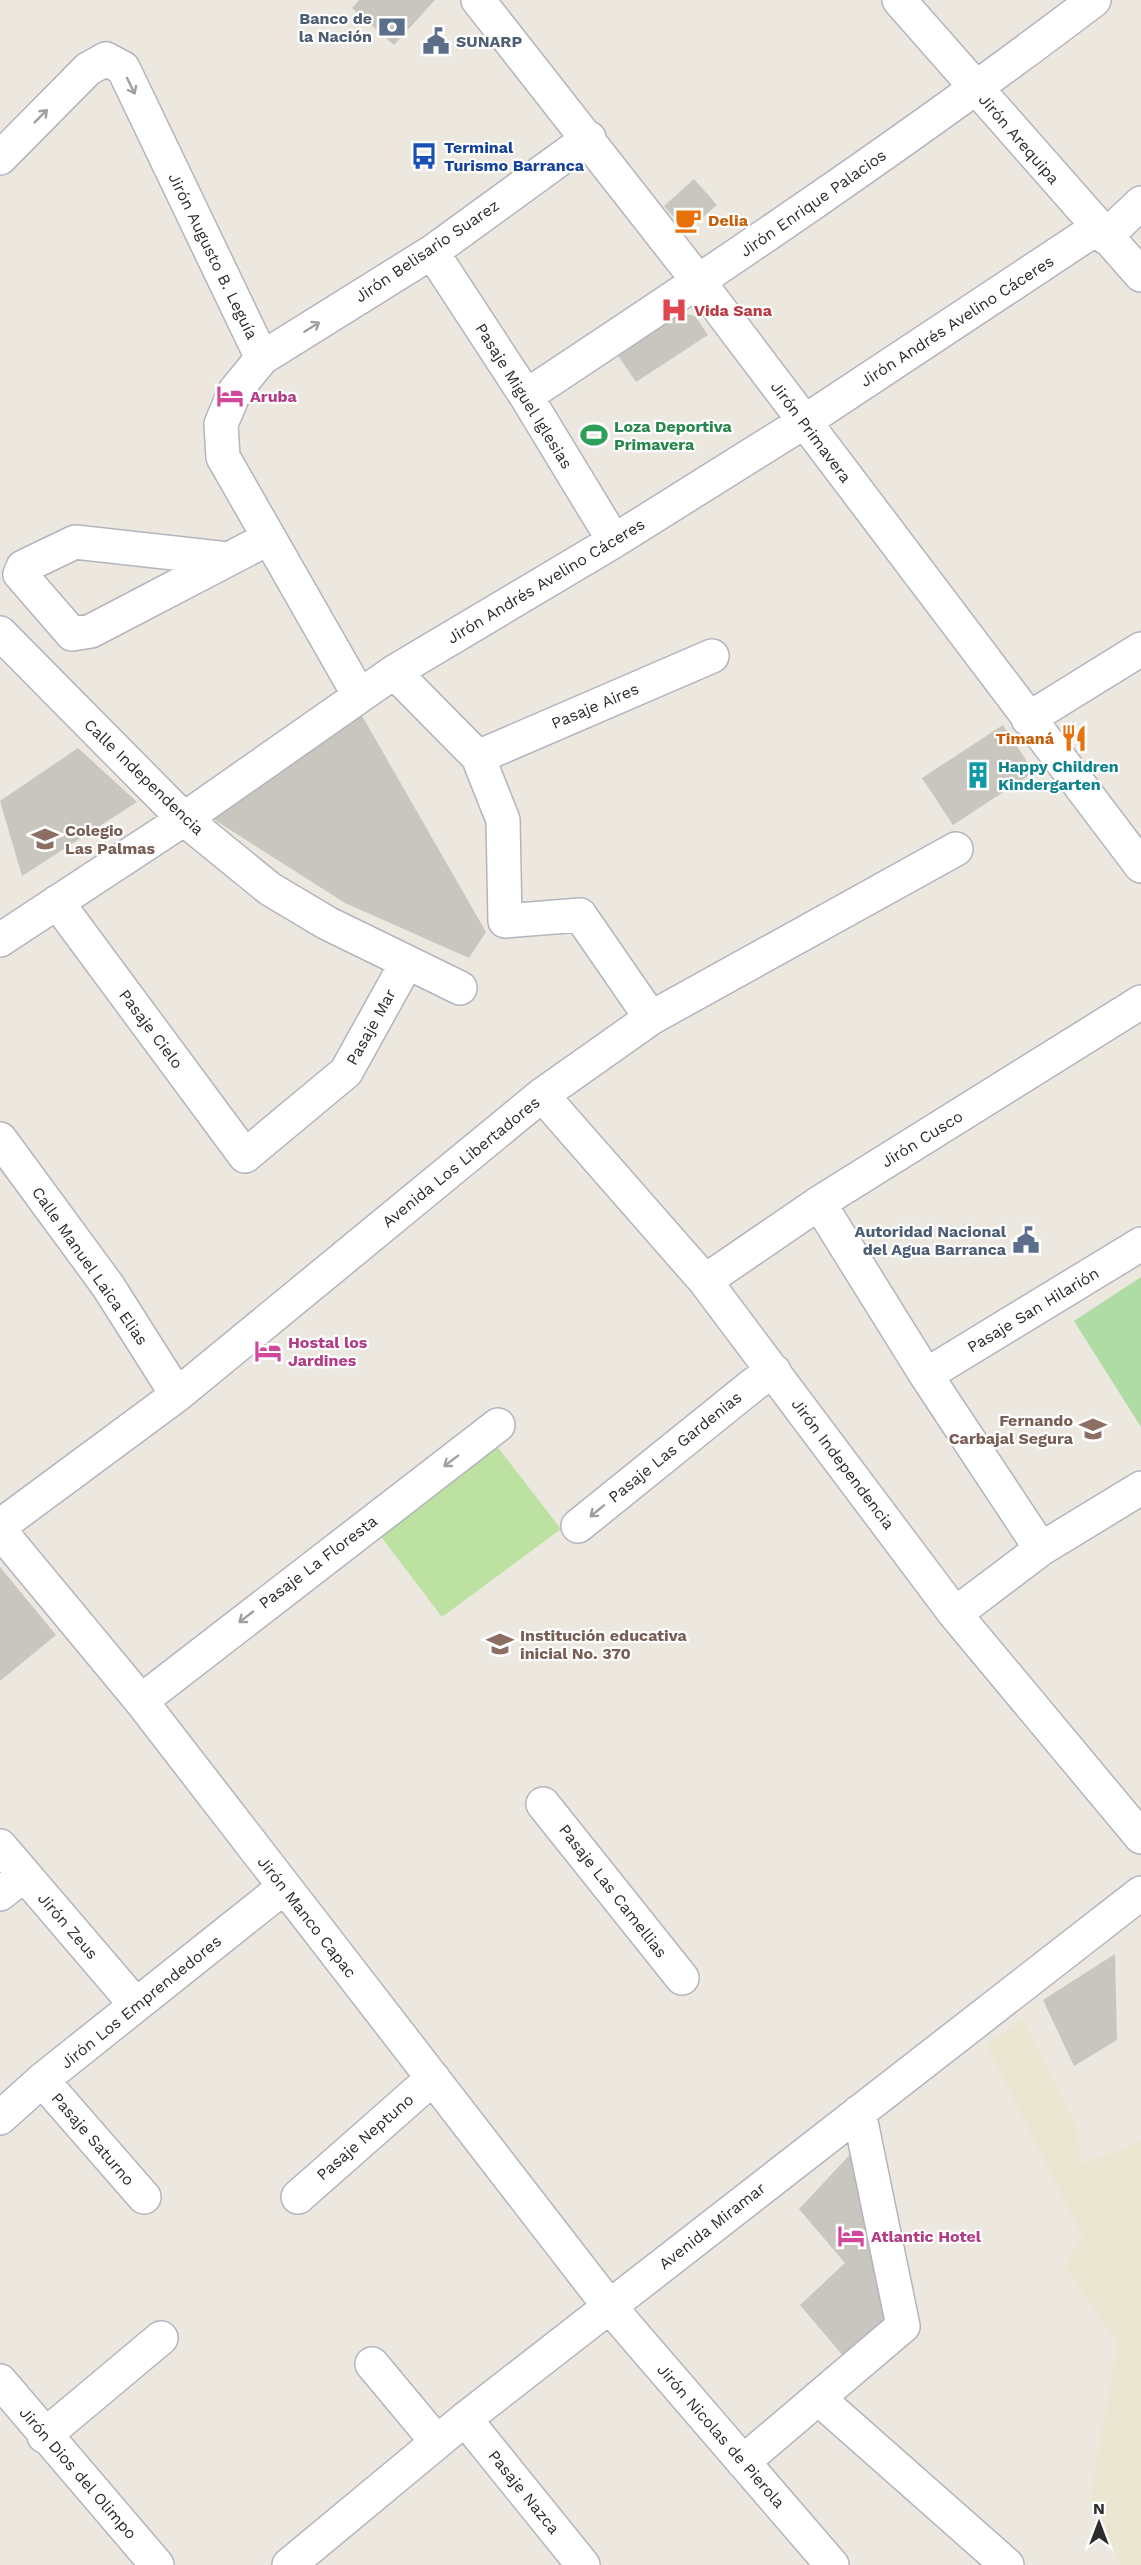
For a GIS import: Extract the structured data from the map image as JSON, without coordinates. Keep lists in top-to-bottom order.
{
  "streets": {
    "street": [
      "Jirón Arequipa",
      "Jirón Enrique Palacios",
      "Jirón Belisario Suarez",
      "Jirón Augusto B. Leguía",
      "Jirón Andrés Avelino Cáceres",
      "Pasaje Miguel Iglesias",
      "Jirón Primavera",
      "Pasaje Aires",
      "Calle Independencia",
      "Pasaje Mar",
      "Pasaje Cielo",
      "Jirón Cusco",
      "Avenida Los Libertadores",
      "Calle Manuel Laica Elias",
      "Pasaje San Hilarión",
      "Pasaje Las Gardenias",
      "Jirón Independencia",
      "Pasaje La Floresta",
      "Pasaje Las Camellias",
      "Jirón Manco Capac",
      "Jirón Zeus",
      "Jirón Los Emprendedores",
      "Pasaje Neptuno",
      "Pasaje Saturno",
      "Avenida Miramar",
      "Jirón Nicolas de Pierola",
      "Jirón Dios del Olimpo",
      "Pasaje Nazca"
    ]
  },
  "crossings": [
    ["Jirón Arequipa", "Jirón Enrique Palacios"],
    ["Jirón Arequipa", "Jirón Andrés Avelino Cáceres"],
    ["Jirón Enrique Palacios", "Pasaje Miguel Iglesias"],
    ["Jirón Enrique Palacios", "Jirón Primavera"],
    ["Jirón Belisario Suarez", "Jirón Augusto B. Leguía"],
    ["Jirón Belisario Suarez", "Pasaje Miguel Iglesias"],
    ["Jirón Belisario Suarez", "Jirón Primavera"],
    ["Jirón Augusto B. Leguía", "Jirón Andrés Avelino Cáceres"],
    ["Jirón Andrés Avelino Cáceres", "Pasaje Miguel Iglesias"],
    ["Jirón Andrés Avelino Cáceres", "Jirón Primavera"],
    ["Jirón Andrés Avelino Cáceres", "Calle Independencia"],
    ["Jirón Andrés Avelino Cáceres", "Pasaje Cielo"],
    ["Calle Independencia", "Pasaje Mar"],
    ["Pasaje Mar", "Pasaje Cielo"],
    ["Jirón Cusco", "Jirón Independencia"],
    ["Avenida Los Libertadores", "Calle Manuel Laica Elias"],
    ["Avenida Los Libertadores", "Jirón Independencia"],
    ["Pasaje Las Gardenias", "Jirón Independencia"],
    ["Pasaje La Floresta", "Jirón Manco Capac"],
    ["Jirón Manco Capac", "Jirón Los Emprendedores"],
    ["Jirón Manco Capac", "Pasaje Neptuno"],
    ["Jirón Manco Capac", "Avenida Miramar"],
    ["Jirón Manco Capac", "Jirón Nicolas de Pierola"],
    ["Jirón Zeus", "Jirón Los Emprendedores"],
    ["Jirón Los Emprendedores", "Pasaje Saturno"],
    ["Avenida Miramar", "Jirón Nicolas de Pierola"],
    ["Avenida Miramar", "Pasaje Nazca"]
  ],
  "one_way": ["Jirón Belisario Suarez", "Pasaje Las Gardenias", "Pasaje La Floresta"],
  "places": {
    "bank": ["Banco de la Nación"],
    "public building": ["SUNARP", "Autoridad Nacional del Agua Barranca"],
    "bus stop": ["Terminal Turismo Barranca"],
    "cafe": ["Delia"],
    "hospital": ["Vida Sana"],
    "hotel": ["Aruba", "Hostal los Jardines", "Atlantic Hotel"],
    "sports": ["Loza Deportiva Primavera"],
    "restaurant": ["Timaná"],
    "building": ["Happy Children Kindergarten"],
    "school or university": ["Colegio Las Palmas", "Fernando Carbajal Segura", "Institución educativa inicial No. 370"]
  },
  "north": "top"
}
